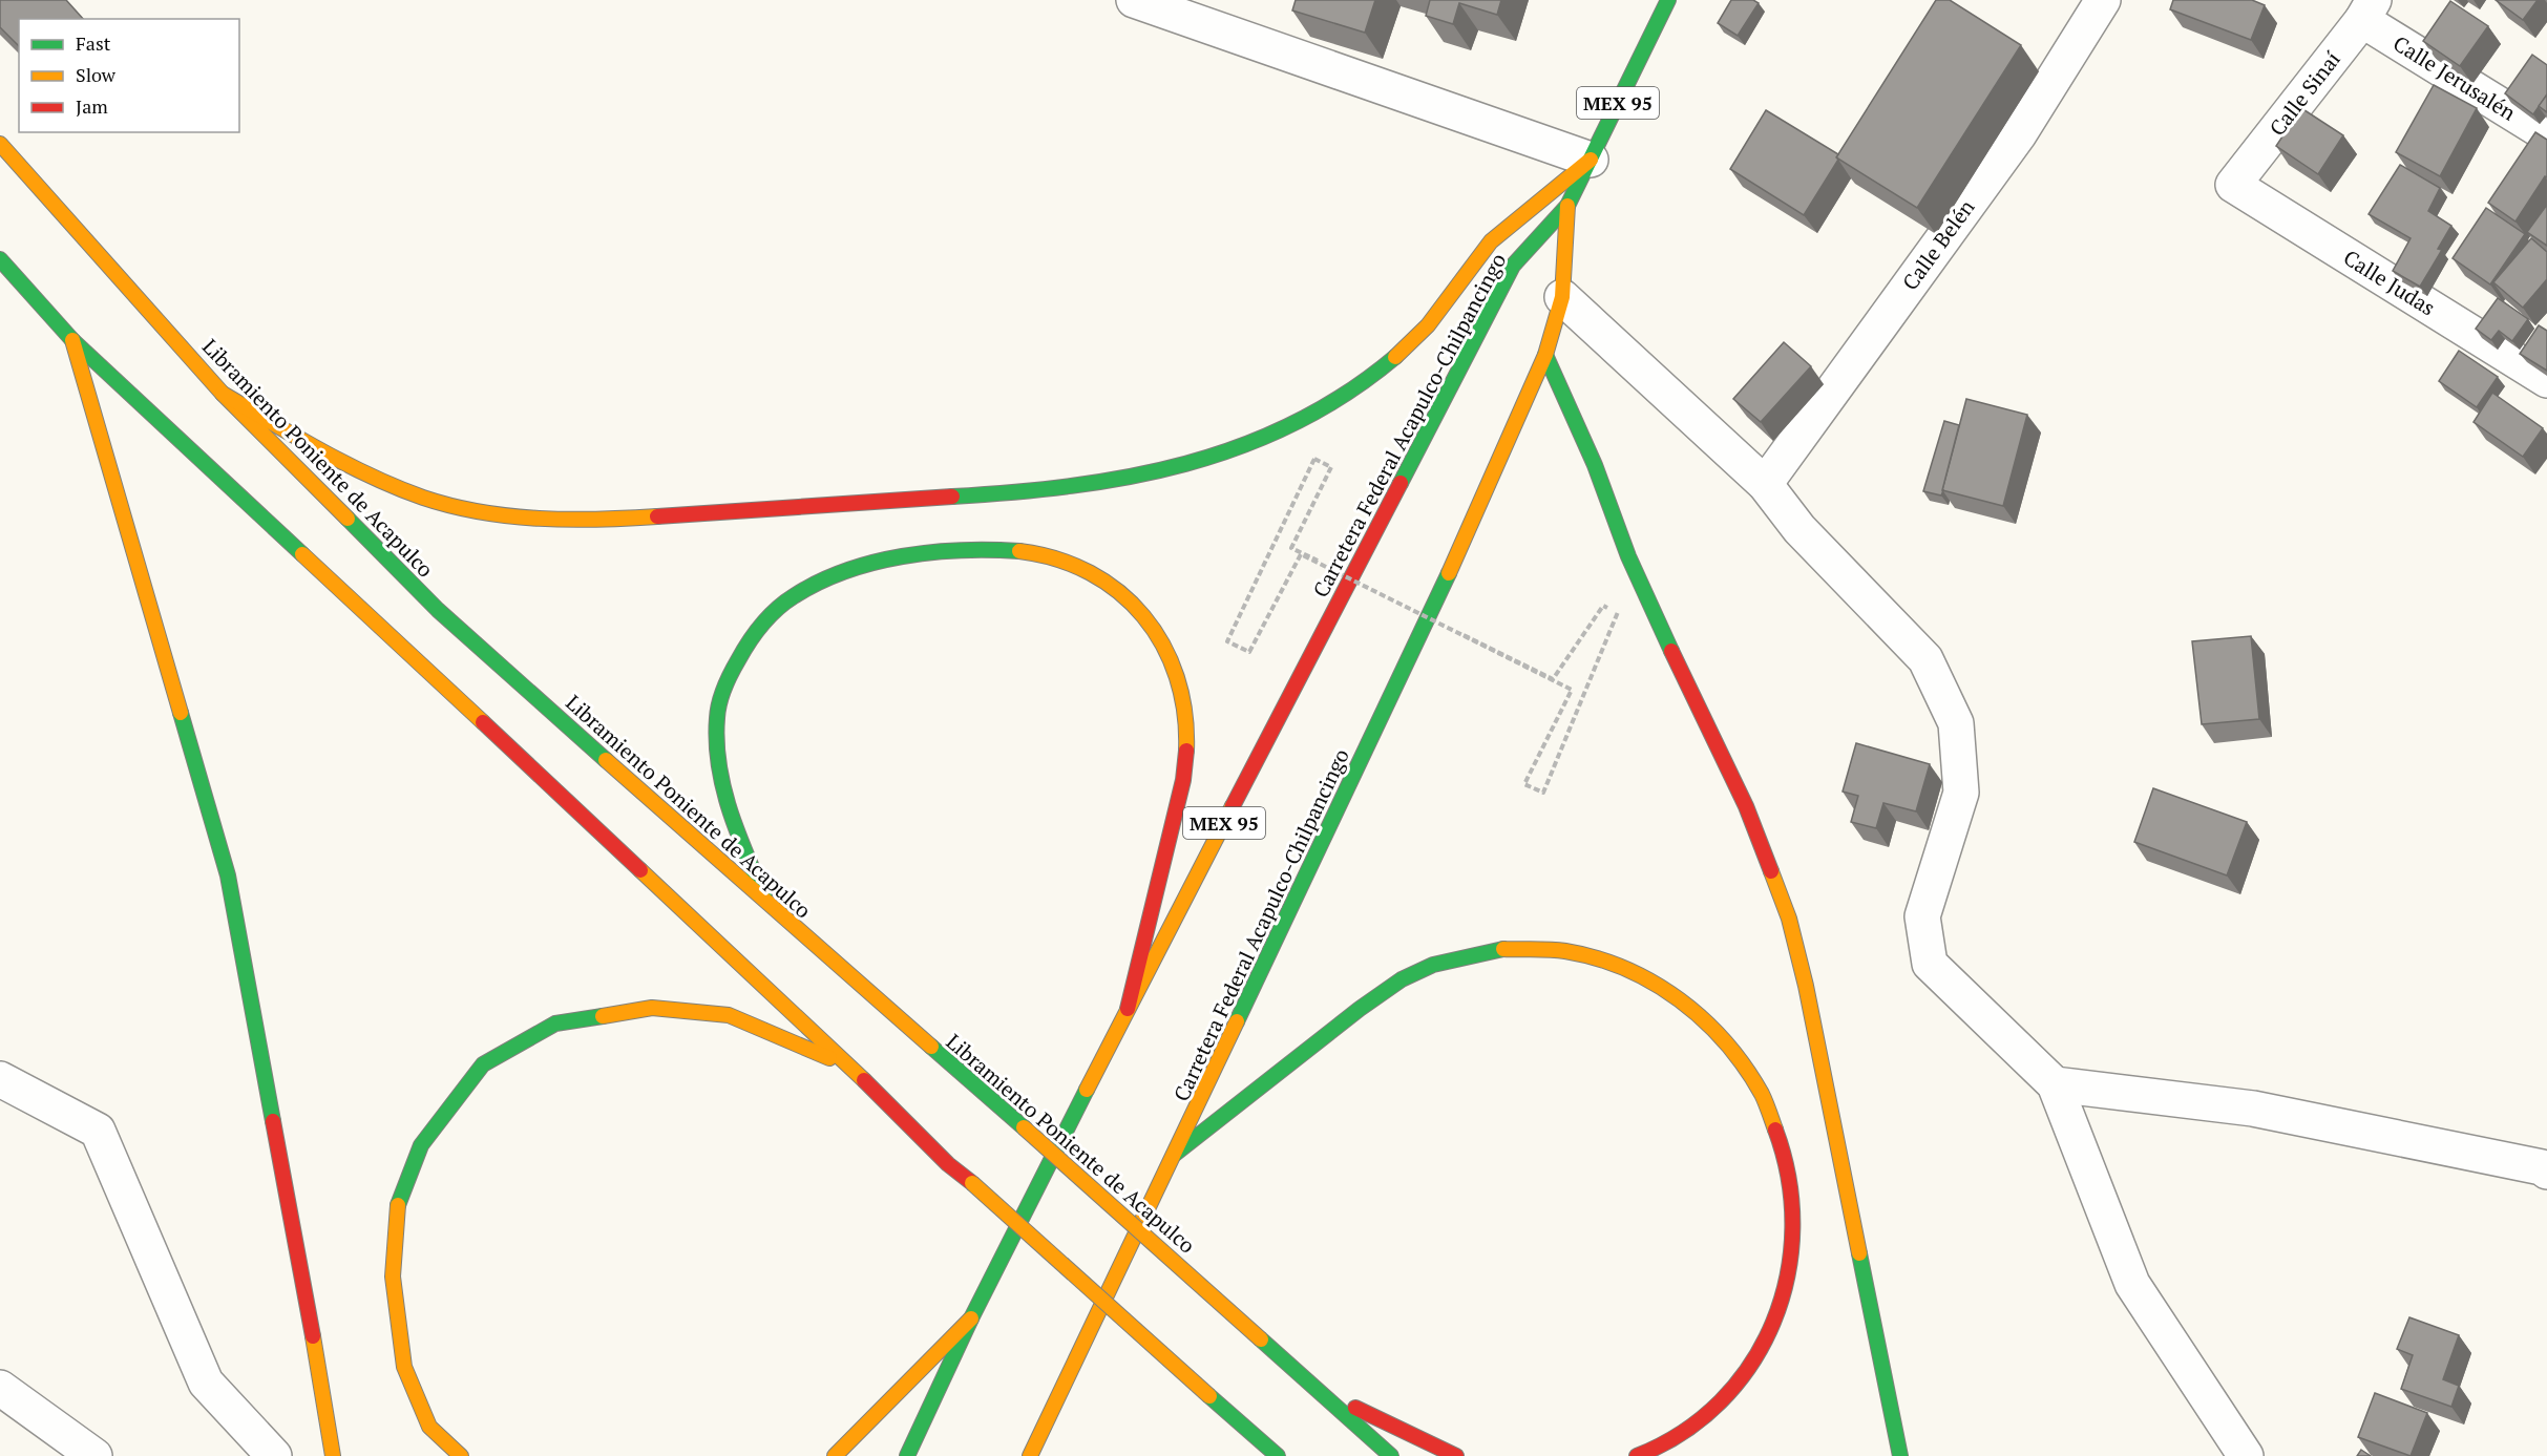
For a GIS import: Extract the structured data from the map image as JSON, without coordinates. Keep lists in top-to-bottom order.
{
  "streets": {
    "main road": ["MEX 95", "Carretera Federal Acapulco-Chilpancingo", "Libramiento Poniente de Acapulco"],
    "street": [
      "Calle Jerusalén",
      "Calle Sinaí",
      "Calle Belén",
      "Calle Judas"
    ]
  },
  "crossings": [
    ["Calle Jerusalén", "Calle Sinaí"],
    ["Calle Sinaí", "Calle Judas"],
    ["MEX 95", "Carretera Federal Acapulco-Chilpancingo"]
  ],
  "legend": ["Fast", "Slow", "Jam"]
}
